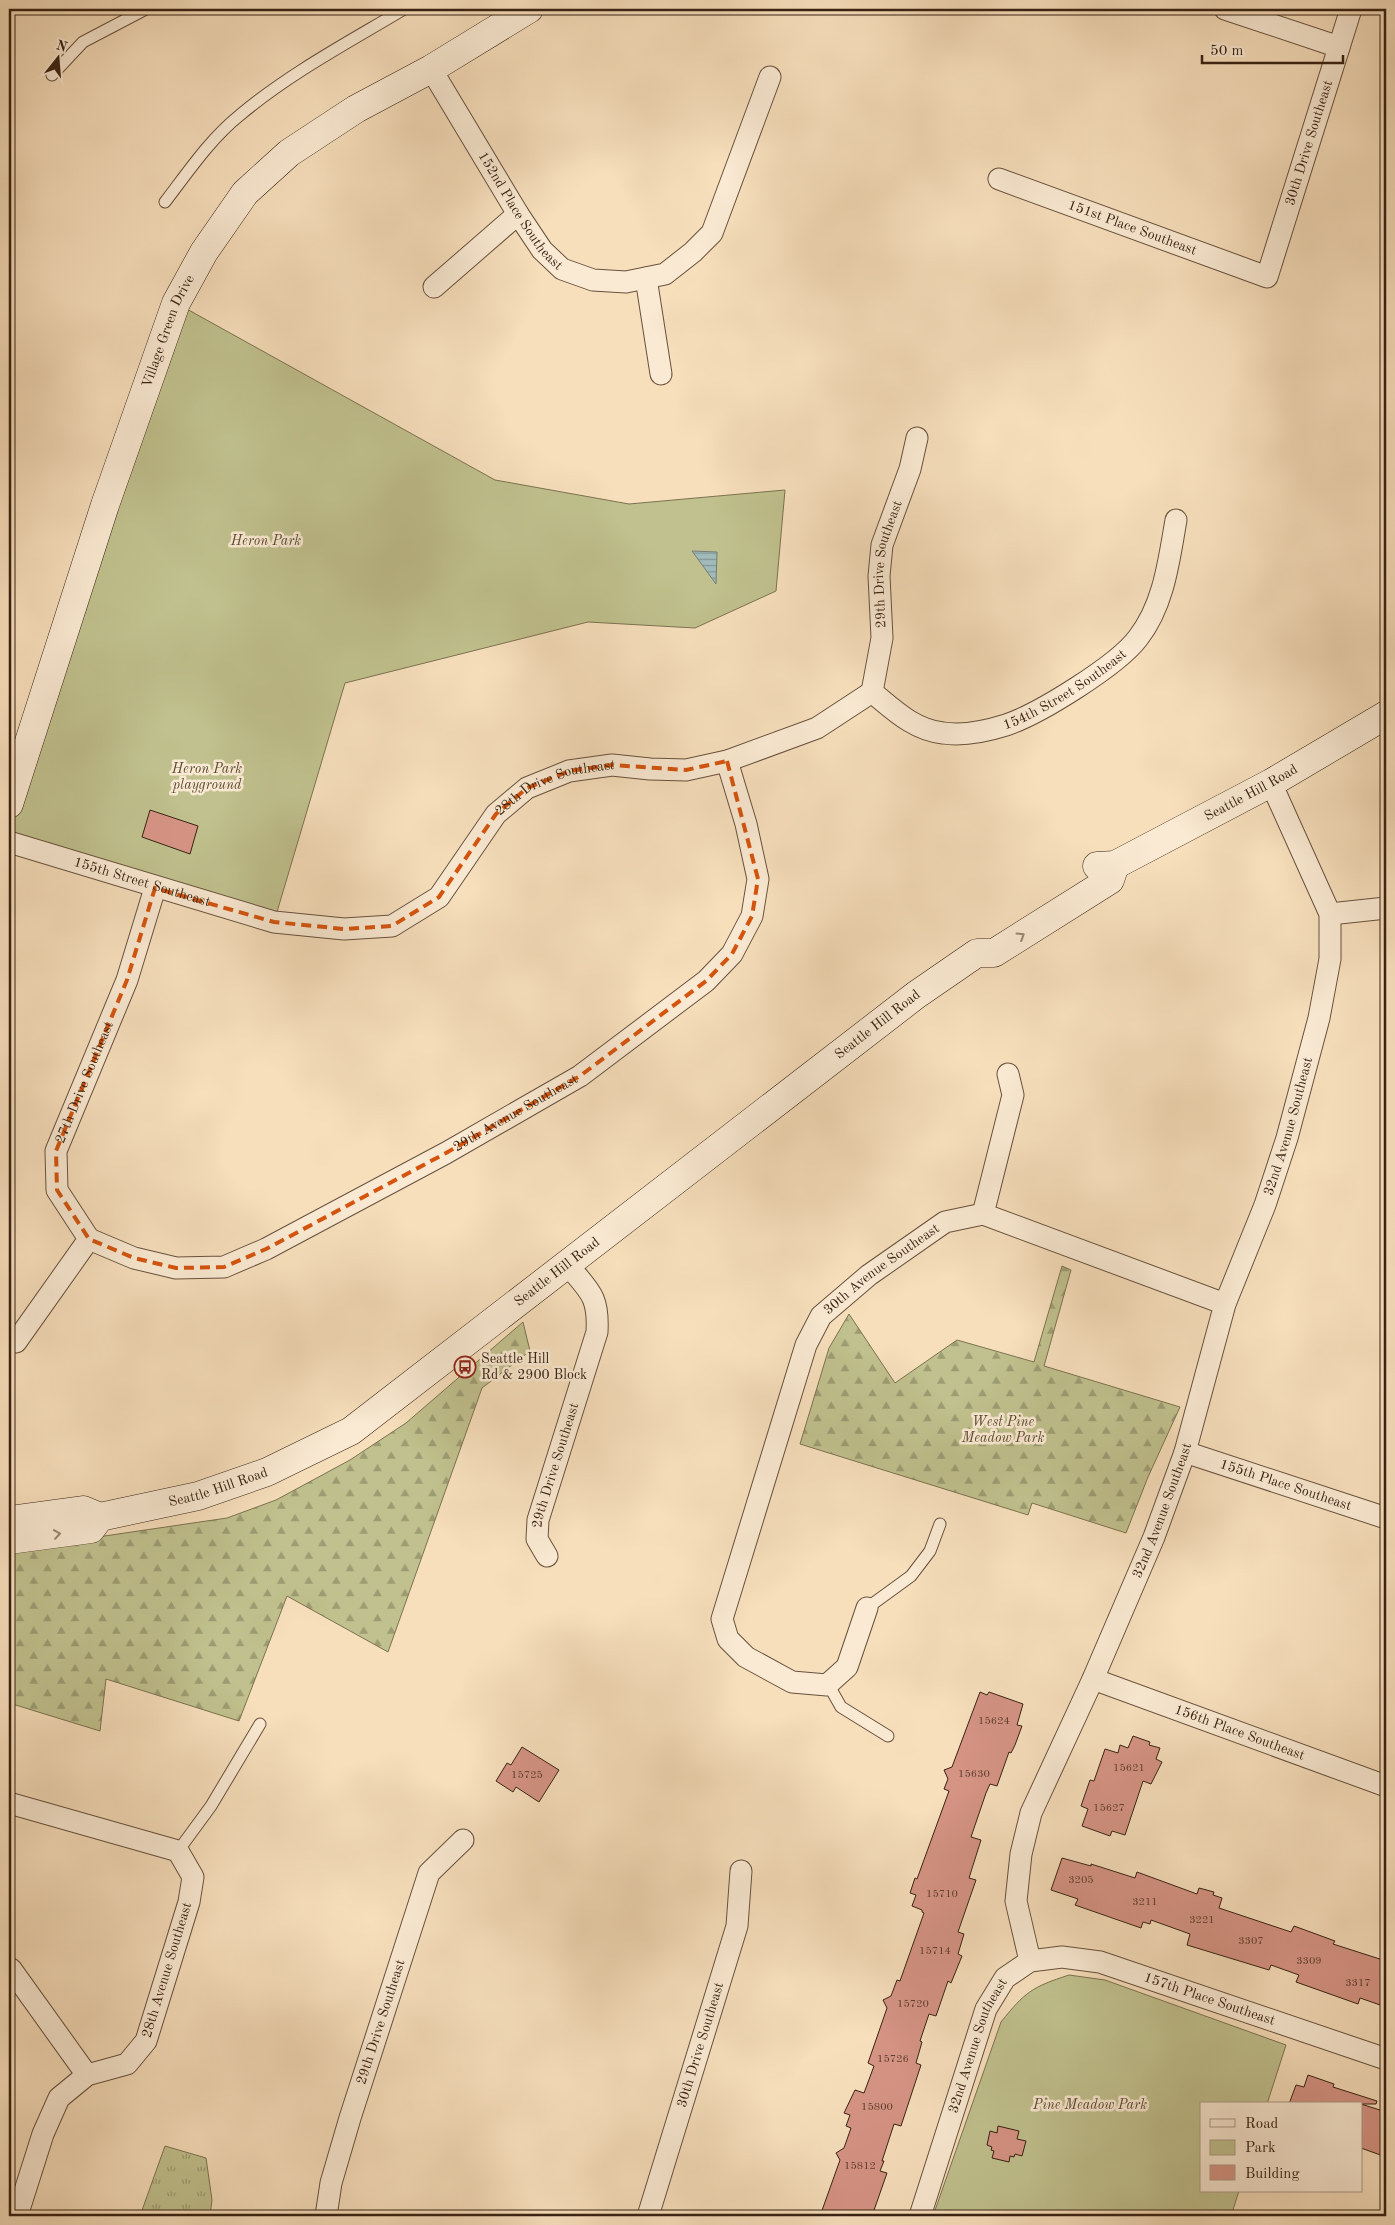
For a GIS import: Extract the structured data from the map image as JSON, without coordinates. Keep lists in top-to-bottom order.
{
  "streets": {
    "main road": ["Village Green Drive", "Seattle Hill Road"],
    "street": [
      "30th Drive Southeast",
      "152nd Place Southeast",
      "151st Place Southeast",
      "29th Drive Southeast",
      "154th Street Southeast",
      "28th Drive Southeast",
      "155th Street Southeast",
      "27th Drive Southeast",
      "29th Avenue Southeast",
      "32nd Avenue Southeast",
      "30th Avenue Southeast",
      "155th Place Southeast",
      "156th Place Southeast",
      "28th Avenue Southeast",
      "157th Place Southeast"
    ]
  },
  "crossings": [
    ["30th Drive Southeast", "151st Place Southeast"],
    ["152nd Place Southeast", "Village Green Drive"],
    ["29th Drive Southeast", "154th Street Southeast"],
    ["29th Drive Southeast", "28th Drive Southeast"],
    ["29th Drive Southeast", "Seattle Hill Road"],
    ["154th Street Southeast", "28th Drive Southeast"],
    ["28th Drive Southeast", "155th Street Southeast"],
    ["28th Drive Southeast", "29th Avenue Southeast"],
    ["Seattle Hill Road", "32nd Avenue Southeast"],
    ["155th Street Southeast", "27th Drive Southeast"],
    ["27th Drive Southeast", "29th Avenue Southeast"],
    ["32nd Avenue Southeast", "155th Place Southeast"],
    ["32nd Avenue Southeast", "156th Place Southeast"],
    ["32nd Avenue Southeast", "157th Place Southeast"]
  ],
  "parks": [
    "Heron Park",
    "Heron Park playground",
    "West Pine Meadow Park",
    "Pine Meadow Park"
  ],
  "places": {
    "bus stop": ["Seattle Hill Rd & 2900 Block"]
  },
  "house_numbers": [
    "15624",
    "15621",
    "15630",
    "15725",
    "15627",
    "3205",
    "15710",
    "3211",
    "3221",
    "3307",
    "15714",
    "3309",
    "3317",
    "15720",
    "15726",
    "15800",
    "15812"
  ],
  "legend": ["Road", "Park", "Building"],
  "scale_bar": "50 m",
  "north": "top"
}
